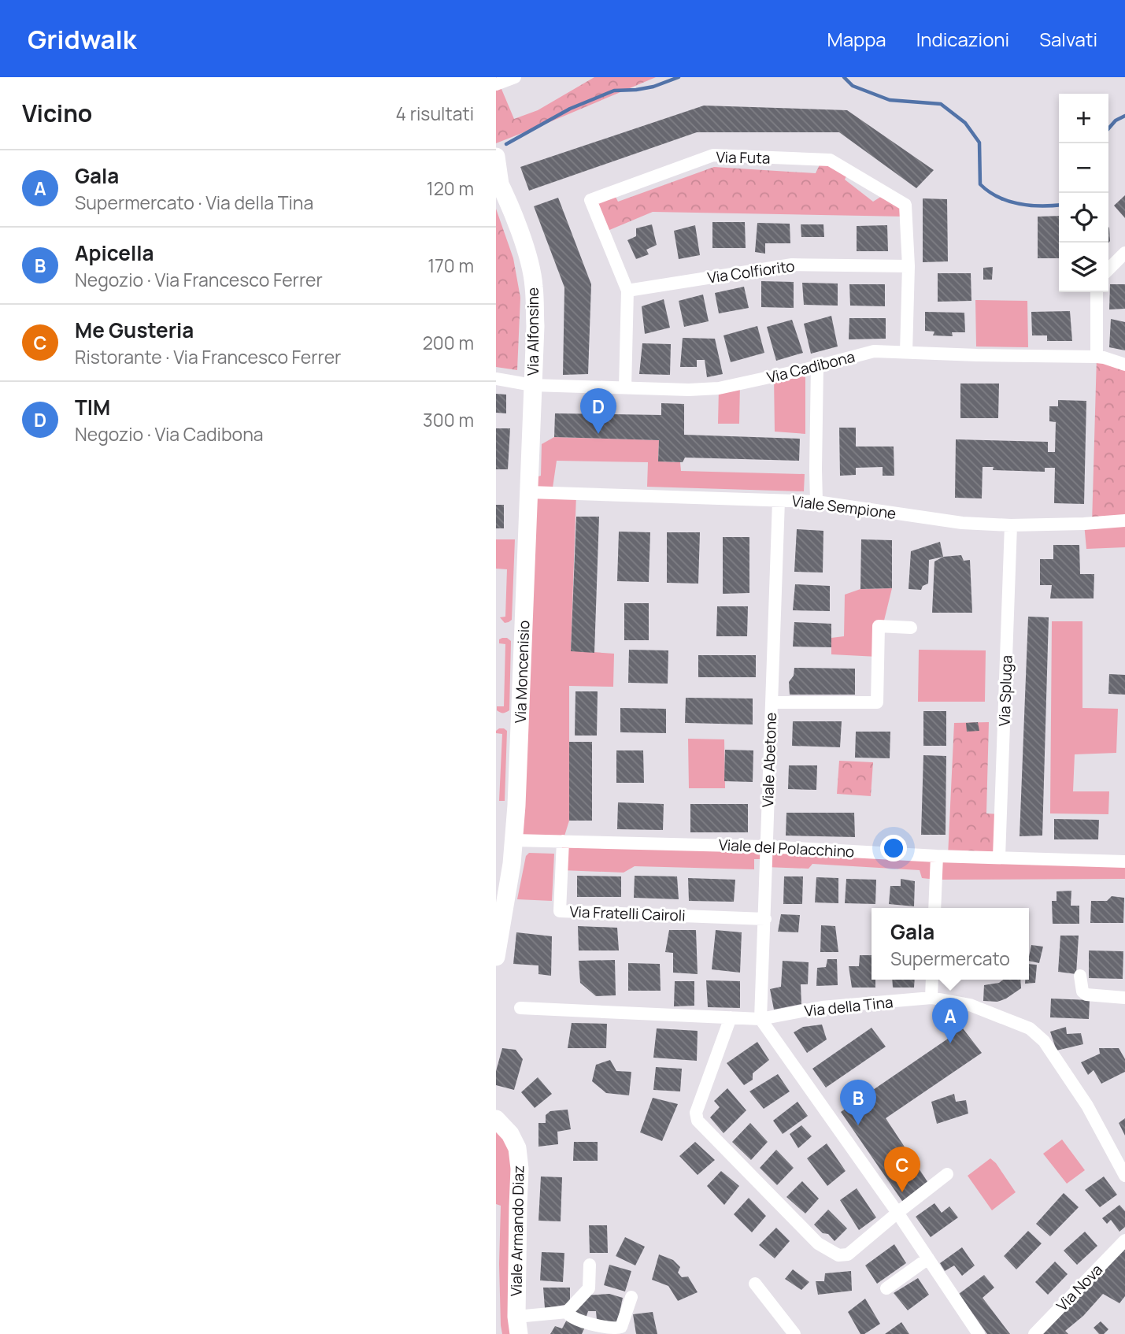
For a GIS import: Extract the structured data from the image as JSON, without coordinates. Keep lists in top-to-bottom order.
{
  "streets": {
    "main road": ["Via Alfonsine", "Via Moncenisio", "Viale Armando Diaz"],
    "street": [
      "Via Futa",
      "Via Colfiorito",
      "Via Cadibona",
      "Viale Sempione",
      "Via Spluga",
      "Viale Abetone",
      "Viale del Polacchino",
      "Via Fratelli Cairoli",
      "Via della Tina",
      "Via Nova"
    ]
  },
  "crossings": [
    ["Via Futa", "Via Colfiorito"],
    ["Via Futa", "Via Cadibona"],
    ["Via Alfonsine", "Via Cadibona"],
    ["Via Alfonsine", "Via Moncenisio"],
    ["Via Cadibona", "Via Moncenisio"],
    ["Viale Sempione", "Via Moncenisio"],
    ["Viale Sempione", "Via Spluga"],
    ["Viale Sempione", "Viale Abetone"],
    ["Via Moncenisio", "Viale del Polacchino"],
    ["Via Spluga", "Viale del Polacchino"],
    ["Viale Abetone", "Viale del Polacchino"],
    ["Viale Abetone", "Via Fratelli Cairoli"],
    ["Viale Abetone", "Via della Tina"],
    ["Viale del Polacchino", "Via Fratelli Cairoli"]
  ],
  "page": {
    "header": "Gridwalk",
    "nav": ["Mappa", "Indicazioni", "Salvati"],
    "heading": ["Vicino", "4 risultati"],
    "map_buttons": ["+", "−"],
    "list": [
      {
        "mark": "A",
        "name": "Gala",
        "note": "Supermercato · Via della Tina",
        "value": "120 m"
      },
      {
        "mark": "B",
        "name": "Apicella",
        "note": "Negozio · Via Francesco Ferrer",
        "value": "170 m"
      },
      {
        "mark": "C",
        "name": "Me Gusteria",
        "note": "Ristorante · Via Francesco Ferrer",
        "value": "200 m"
      },
      {
        "mark": "D",
        "name": "TIM",
        "note": "Negozio · Via Cadibona",
        "value": "300 m"
      }
    ],
    "pins": [
      "D",
      "A",
      "B",
      "C"
    ],
    "popup": ["Gala", "Supermercato"]
  }
}
